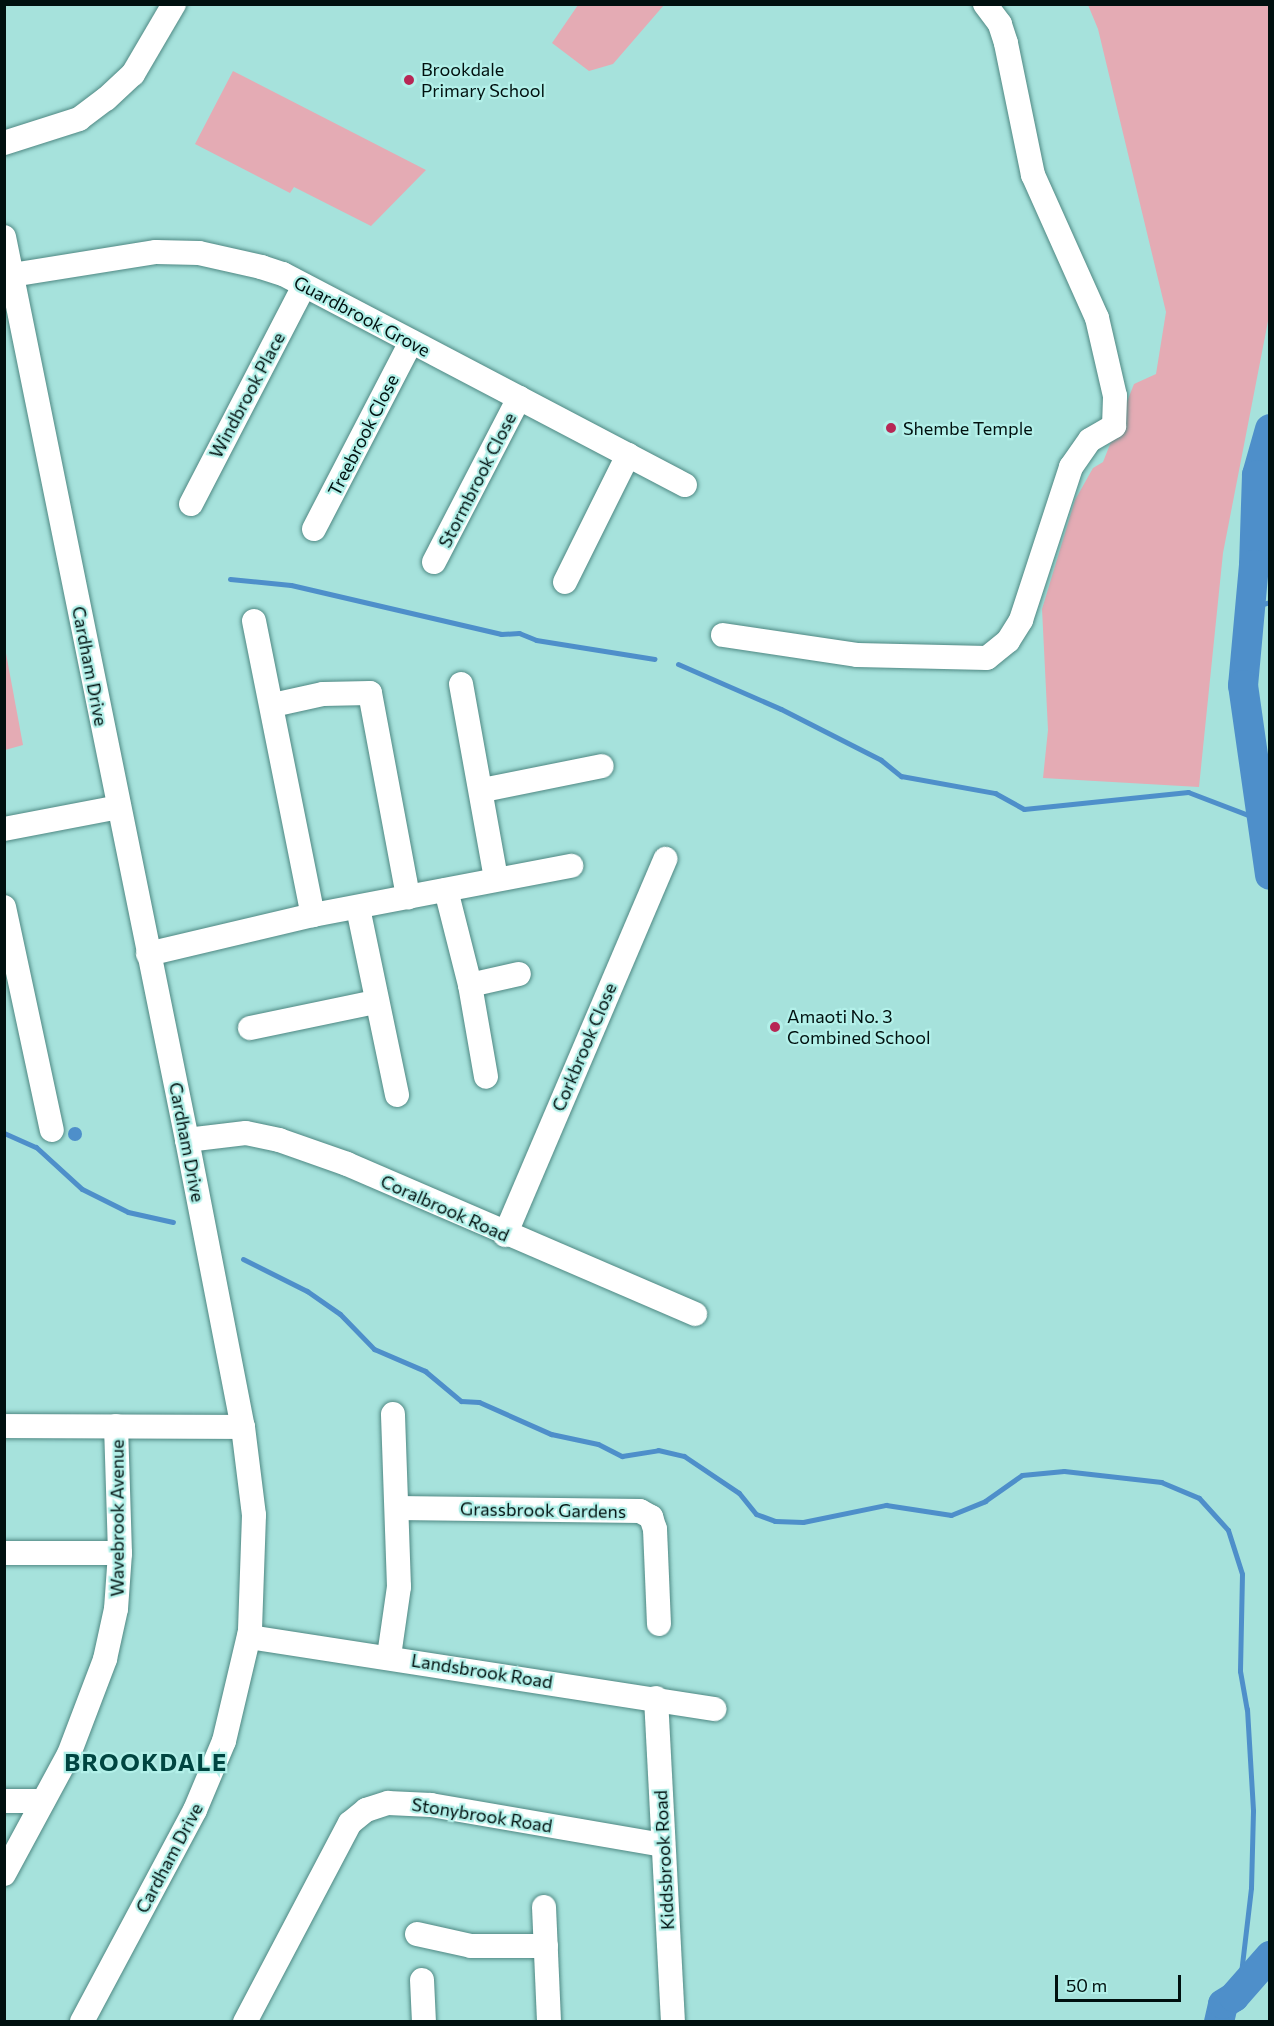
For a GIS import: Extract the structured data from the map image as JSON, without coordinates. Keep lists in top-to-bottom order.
{
  "streets": {
    "street": [
      "Guardbrook Grove",
      "Windbrook Place",
      "Treebrook Close",
      "Stormbrook Close",
      "Cardham Drive",
      "Corkbrook Close",
      "Coralbrook Road",
      "Grassbrook Gardens",
      "Wavebrook Avenue",
      "Landsbrook Road",
      "Stonybrook Road",
      "Kiddsbrook Road"
    ]
  },
  "crossings": [
    ["Guardbrook Grove", "Windbrook Place"],
    ["Guardbrook Grove", "Treebrook Close"],
    ["Guardbrook Grove", "Stormbrook Close"],
    ["Guardbrook Grove", "Cardham Drive"],
    ["Cardham Drive", "Coralbrook Road"],
    ["Cardham Drive", "Landsbrook Road"],
    ["Corkbrook Close", "Coralbrook Road"],
    ["Landsbrook Road", "Kiddsbrook Road"],
    ["Stonybrook Road", "Kiddsbrook Road"]
  ],
  "districts": ["BROOKDALE"],
  "places": ["Brookdale Primary School", "Shembe Temple", "Amaoti No. 3 Combined School"],
  "scale_bar": "50 m"
}
